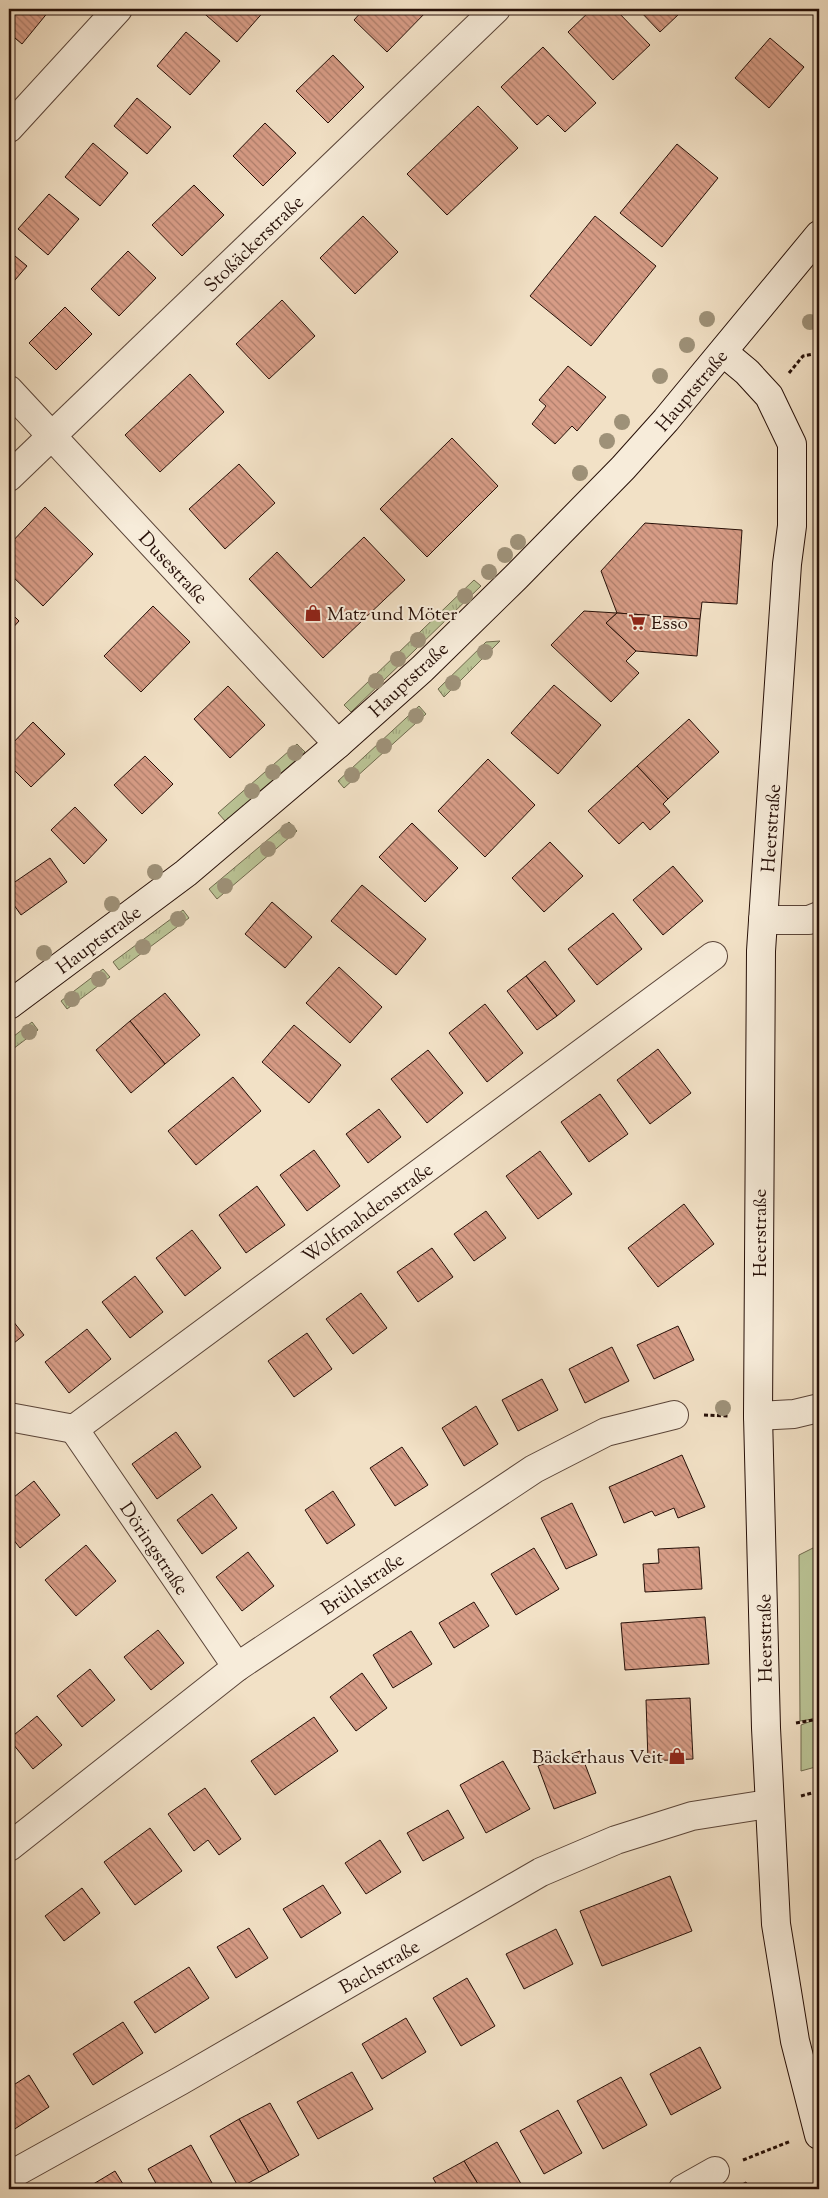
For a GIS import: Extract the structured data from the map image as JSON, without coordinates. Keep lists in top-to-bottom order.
{
  "streets": {
    "street": [
      "Stoßäckerstraße",
      "Hauptstraße",
      "Dusestraße",
      "Heerstraße",
      "Wolfmahdenstraße",
      "Döringstraße",
      "Brühlstraße",
      "Bachstraße"
    ]
  },
  "crossings": [
    ["Stoßäckerstraße", "Dusestraße"],
    ["Hauptstraße", "Dusestraße"],
    ["Hauptstraße", "Heerstraße"],
    ["Heerstraße", "Bachstraße"],
    ["Wolfmahdenstraße", "Döringstraße"],
    ["Döringstraße", "Brühlstraße"]
  ],
  "places": {
    "shop": ["Matz und Möter", "Bäckerhaus Veit"],
    "supermarket": ["Esso"]
  }
}
